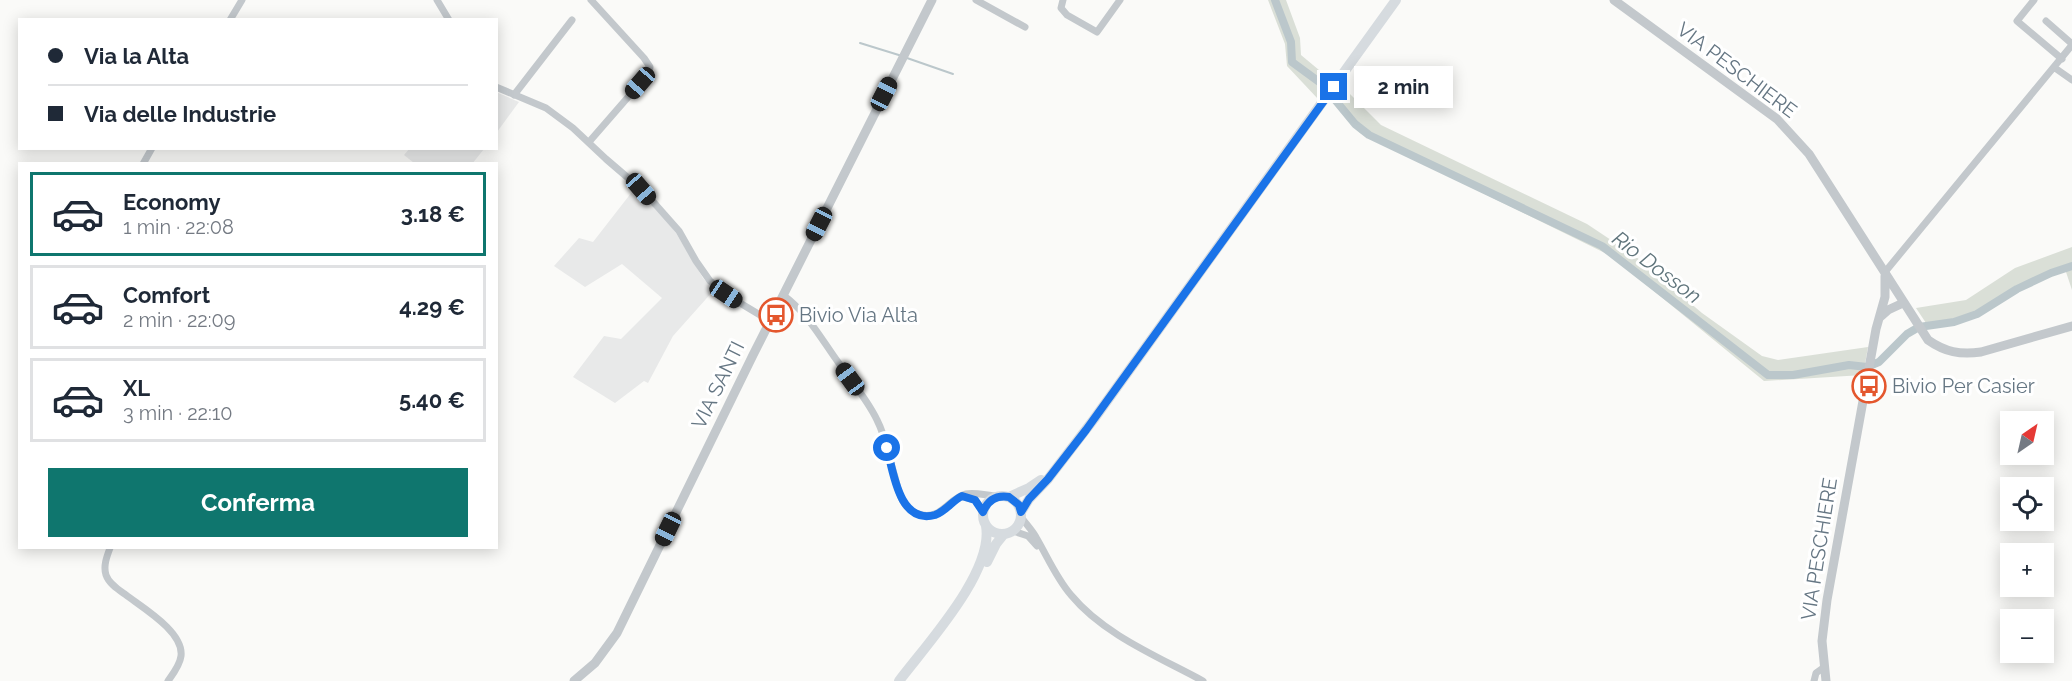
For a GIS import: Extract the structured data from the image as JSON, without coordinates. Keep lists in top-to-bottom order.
{
  "streets": {
    "street": ["VIA PESCHIERE", "VIA SANTI"]
  },
  "water": ["Rio Dosson"],
  "places": {
    "bus stop": ["Bivio Via Alta", "Bivio Per Casier"]
  },
  "north": "top right",
  "page": {
    "banner": ["Via la Alta", "Via delle Industrie"],
    "bubble": "2 min",
    "list": [
      {
        "name": "Economy",
        "note": "1 min · 22:08",
        "value": "3.18 €"
      },
      {
        "name": "Comfort",
        "note": "2 min · 22:09",
        "value": "4.29 €"
      },
      {
        "name": "XL",
        "note": "3 min · 22:10",
        "value": "5.40 €"
      }
    ],
    "map_buttons": ["+", "−"],
    "buttons": "Conferma"
  }
}
